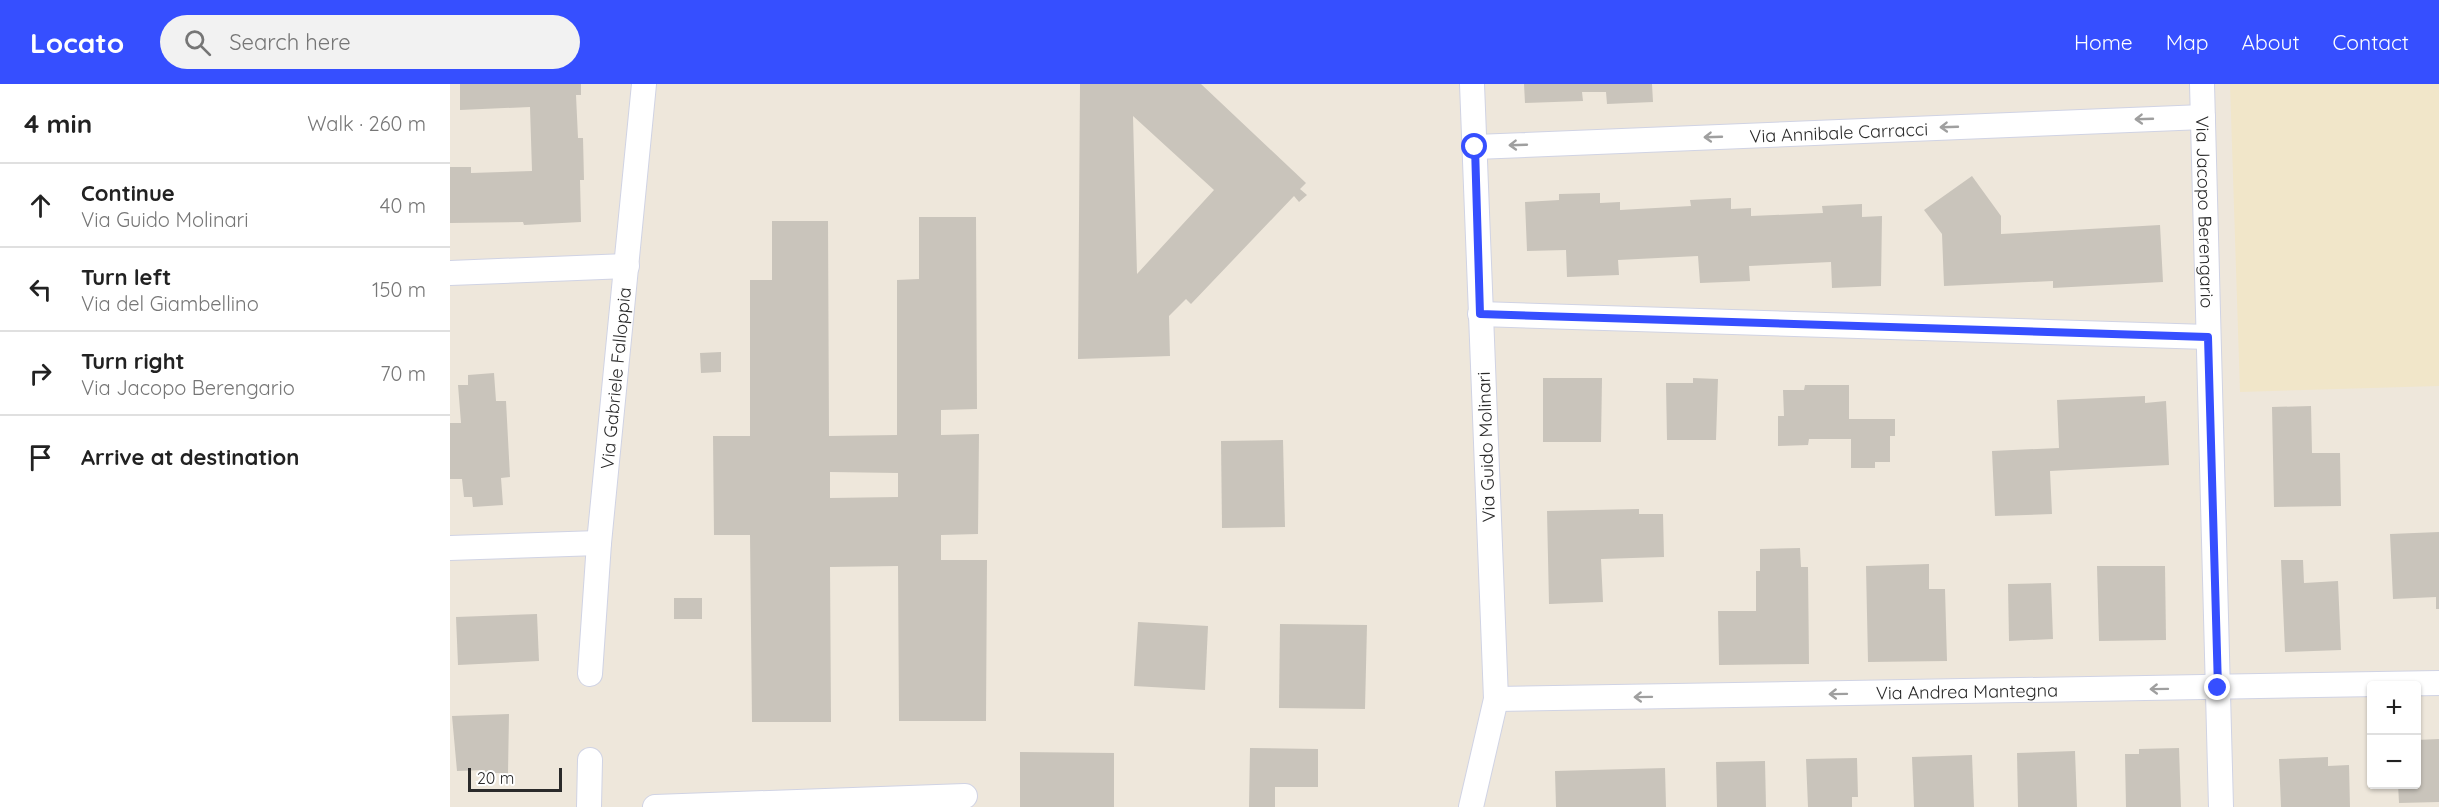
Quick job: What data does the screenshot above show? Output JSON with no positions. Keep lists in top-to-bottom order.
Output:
{
  "streets": {
    "street": [
      "Via Annibale Carracci",
      "Via Jacopo Berengario",
      "Via Gabriele Falloppia",
      "Via Guido Molinari",
      "Via Andrea Mantegna"
    ]
  },
  "crossings": [
    ["Via Annibale Carracci", "Via Jacopo Berengario"],
    ["Via Annibale Carracci", "Via Guido Molinari"],
    ["Via Jacopo Berengario", "Via Andrea Mantegna"],
    ["Via Guido Molinari", "Via Andrea Mantegna"]
  ],
  "one_way": ["Via Andrea Mantegna"],
  "scale_bar": "20 m",
  "page": {
    "header": "Locato",
    "search": "Search here",
    "nav": [
      "Home",
      "Map",
      "About",
      "Contact"
    ],
    "heading": ["4 min", "Walk · 260 m"],
    "list": [
      ["Continue", "Via Guido Molinari", "40 m"],
      ["Turn left", "Via del Giambellino", "150 m"],
      ["Turn right", "Via Jacopo Berengario", "70 m"],
      "Arrive at destination"
    ],
    "map_buttons": ["+", "−"],
    "scale": "20 m"
  }
}
